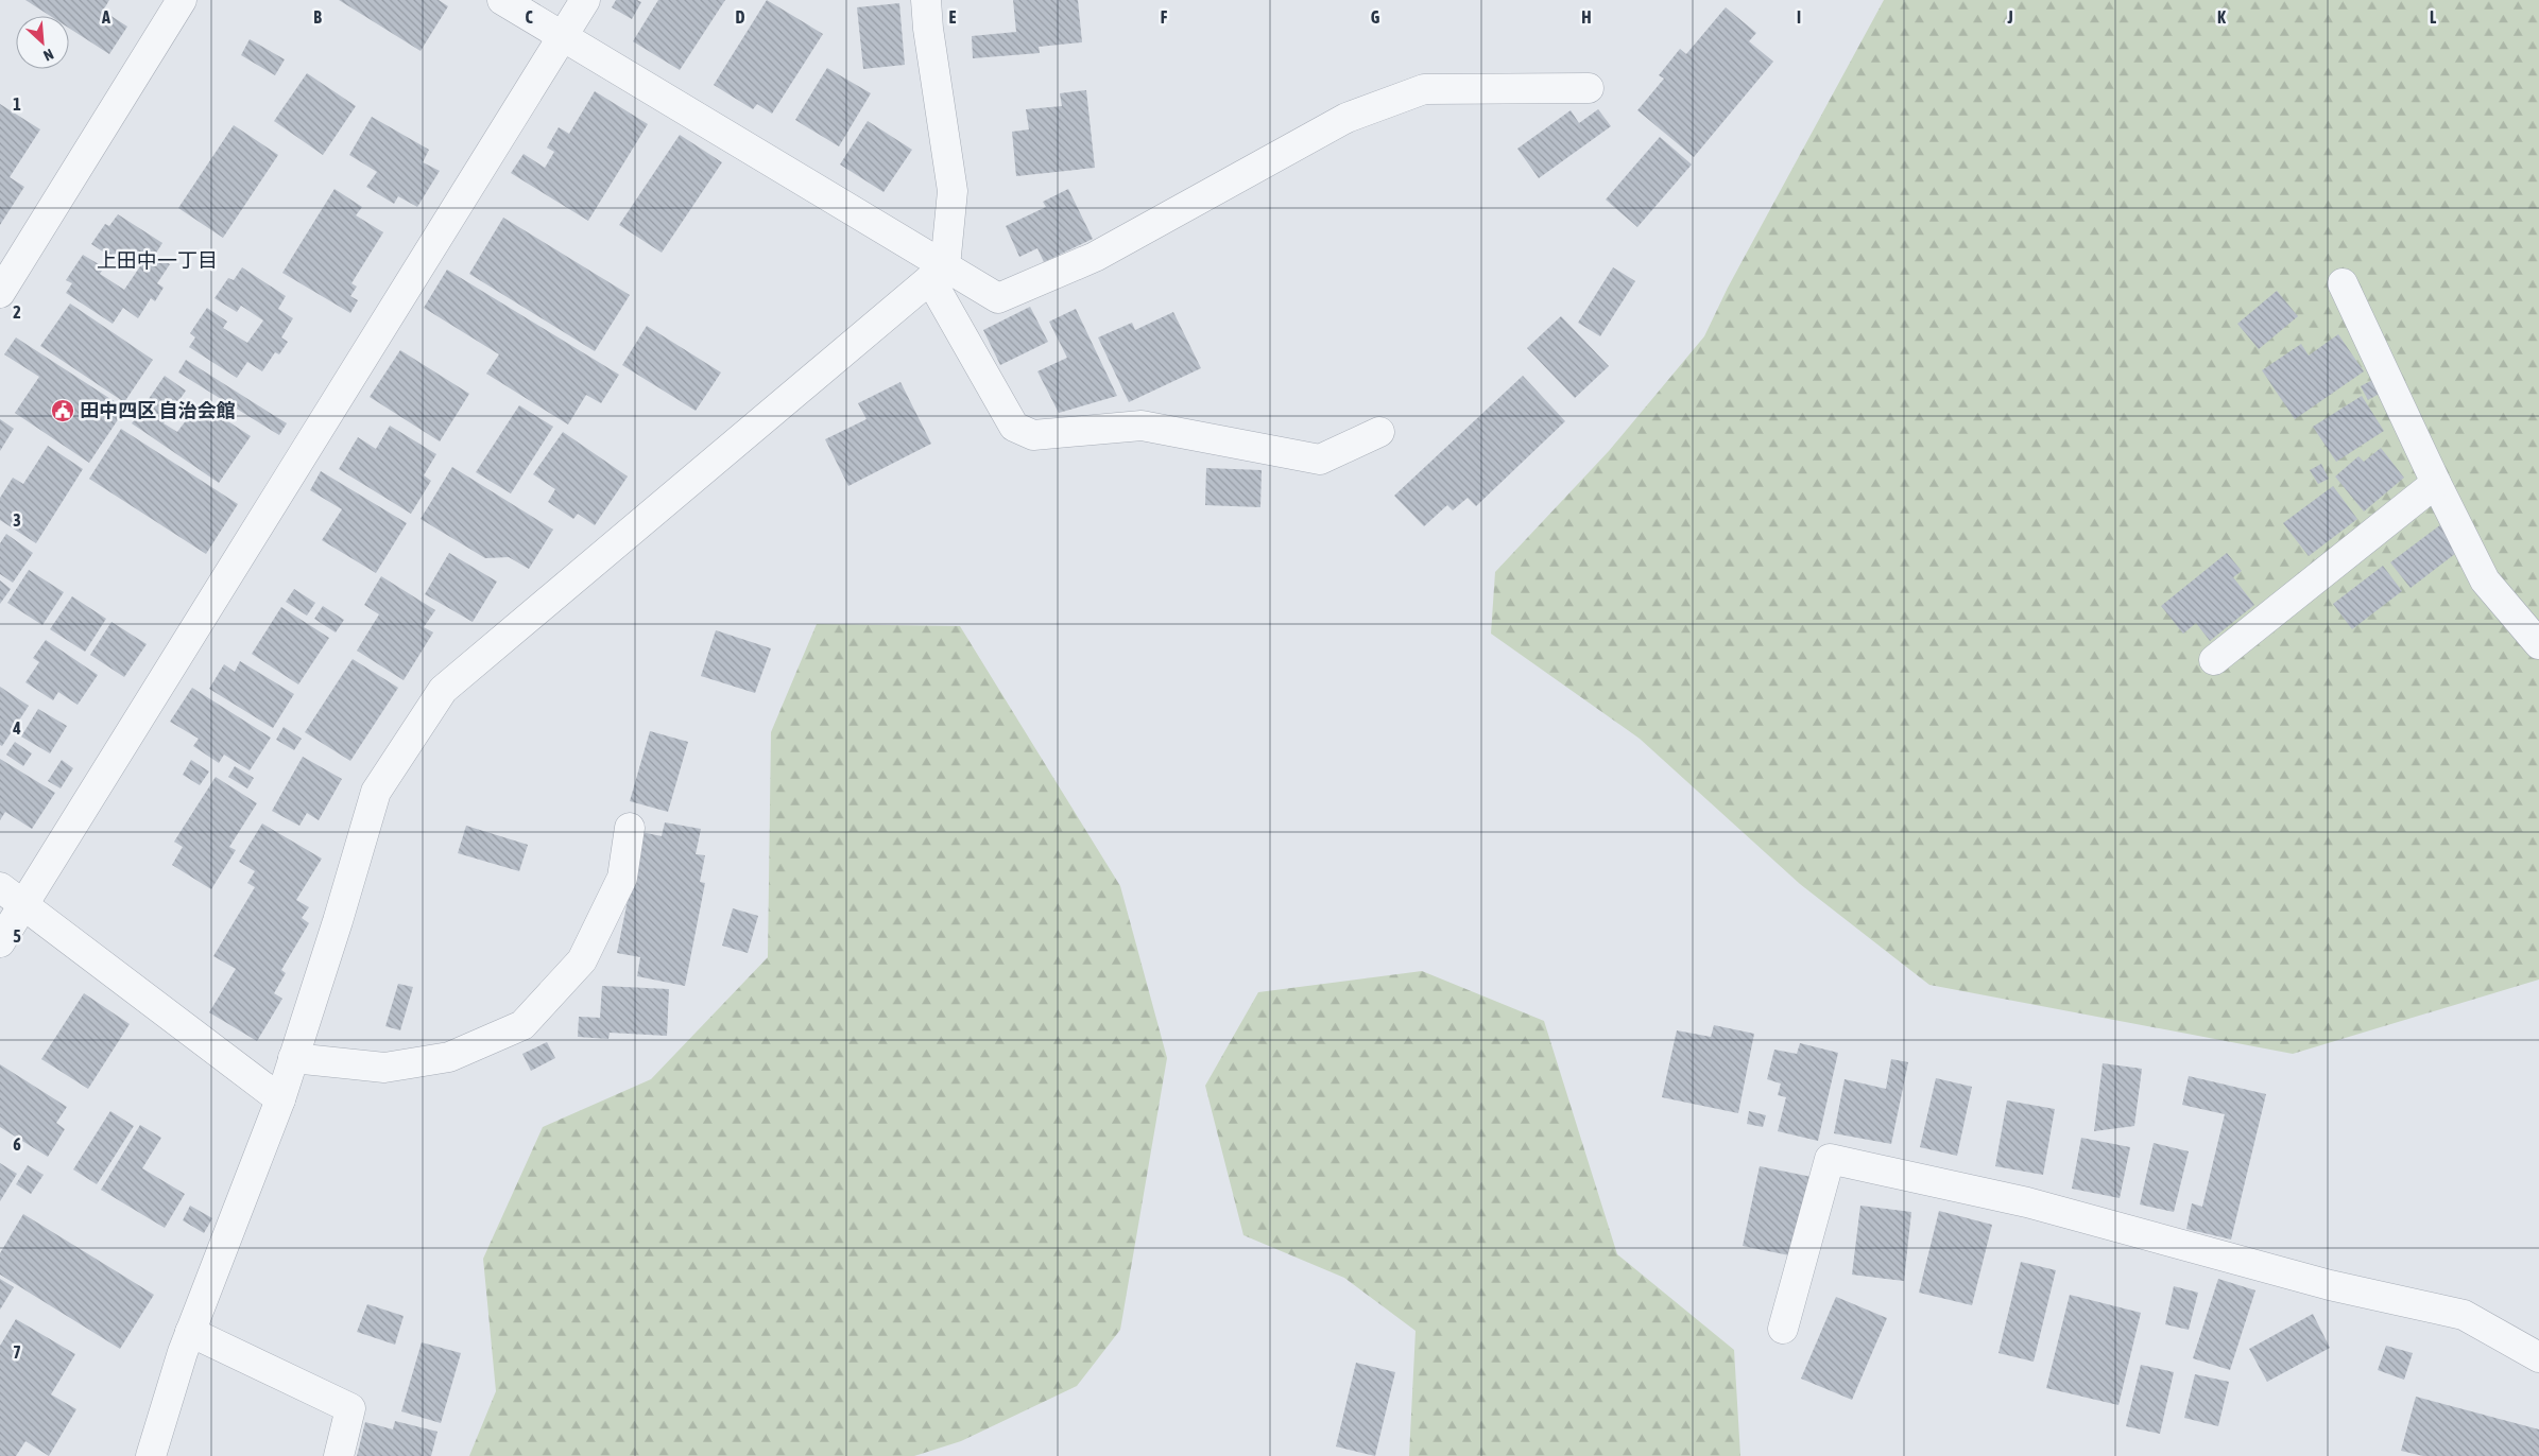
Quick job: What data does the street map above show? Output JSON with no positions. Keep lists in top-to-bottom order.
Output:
{
  "districts": ["上田中一丁目"],
  "places": {
    "public building": ["田中四区 自治会館"]
  },
  "north": "bottom right",
  "grid": {
    "columns": [
      "A",
      "B",
      "C",
      "D",
      "E",
      "F",
      "G",
      "H",
      "I",
      "J",
      "K",
      "L"
    ],
    "rows": [
      "1",
      "2",
      "3",
      "4",
      "5",
      "6",
      "7"
    ]
  }
}
